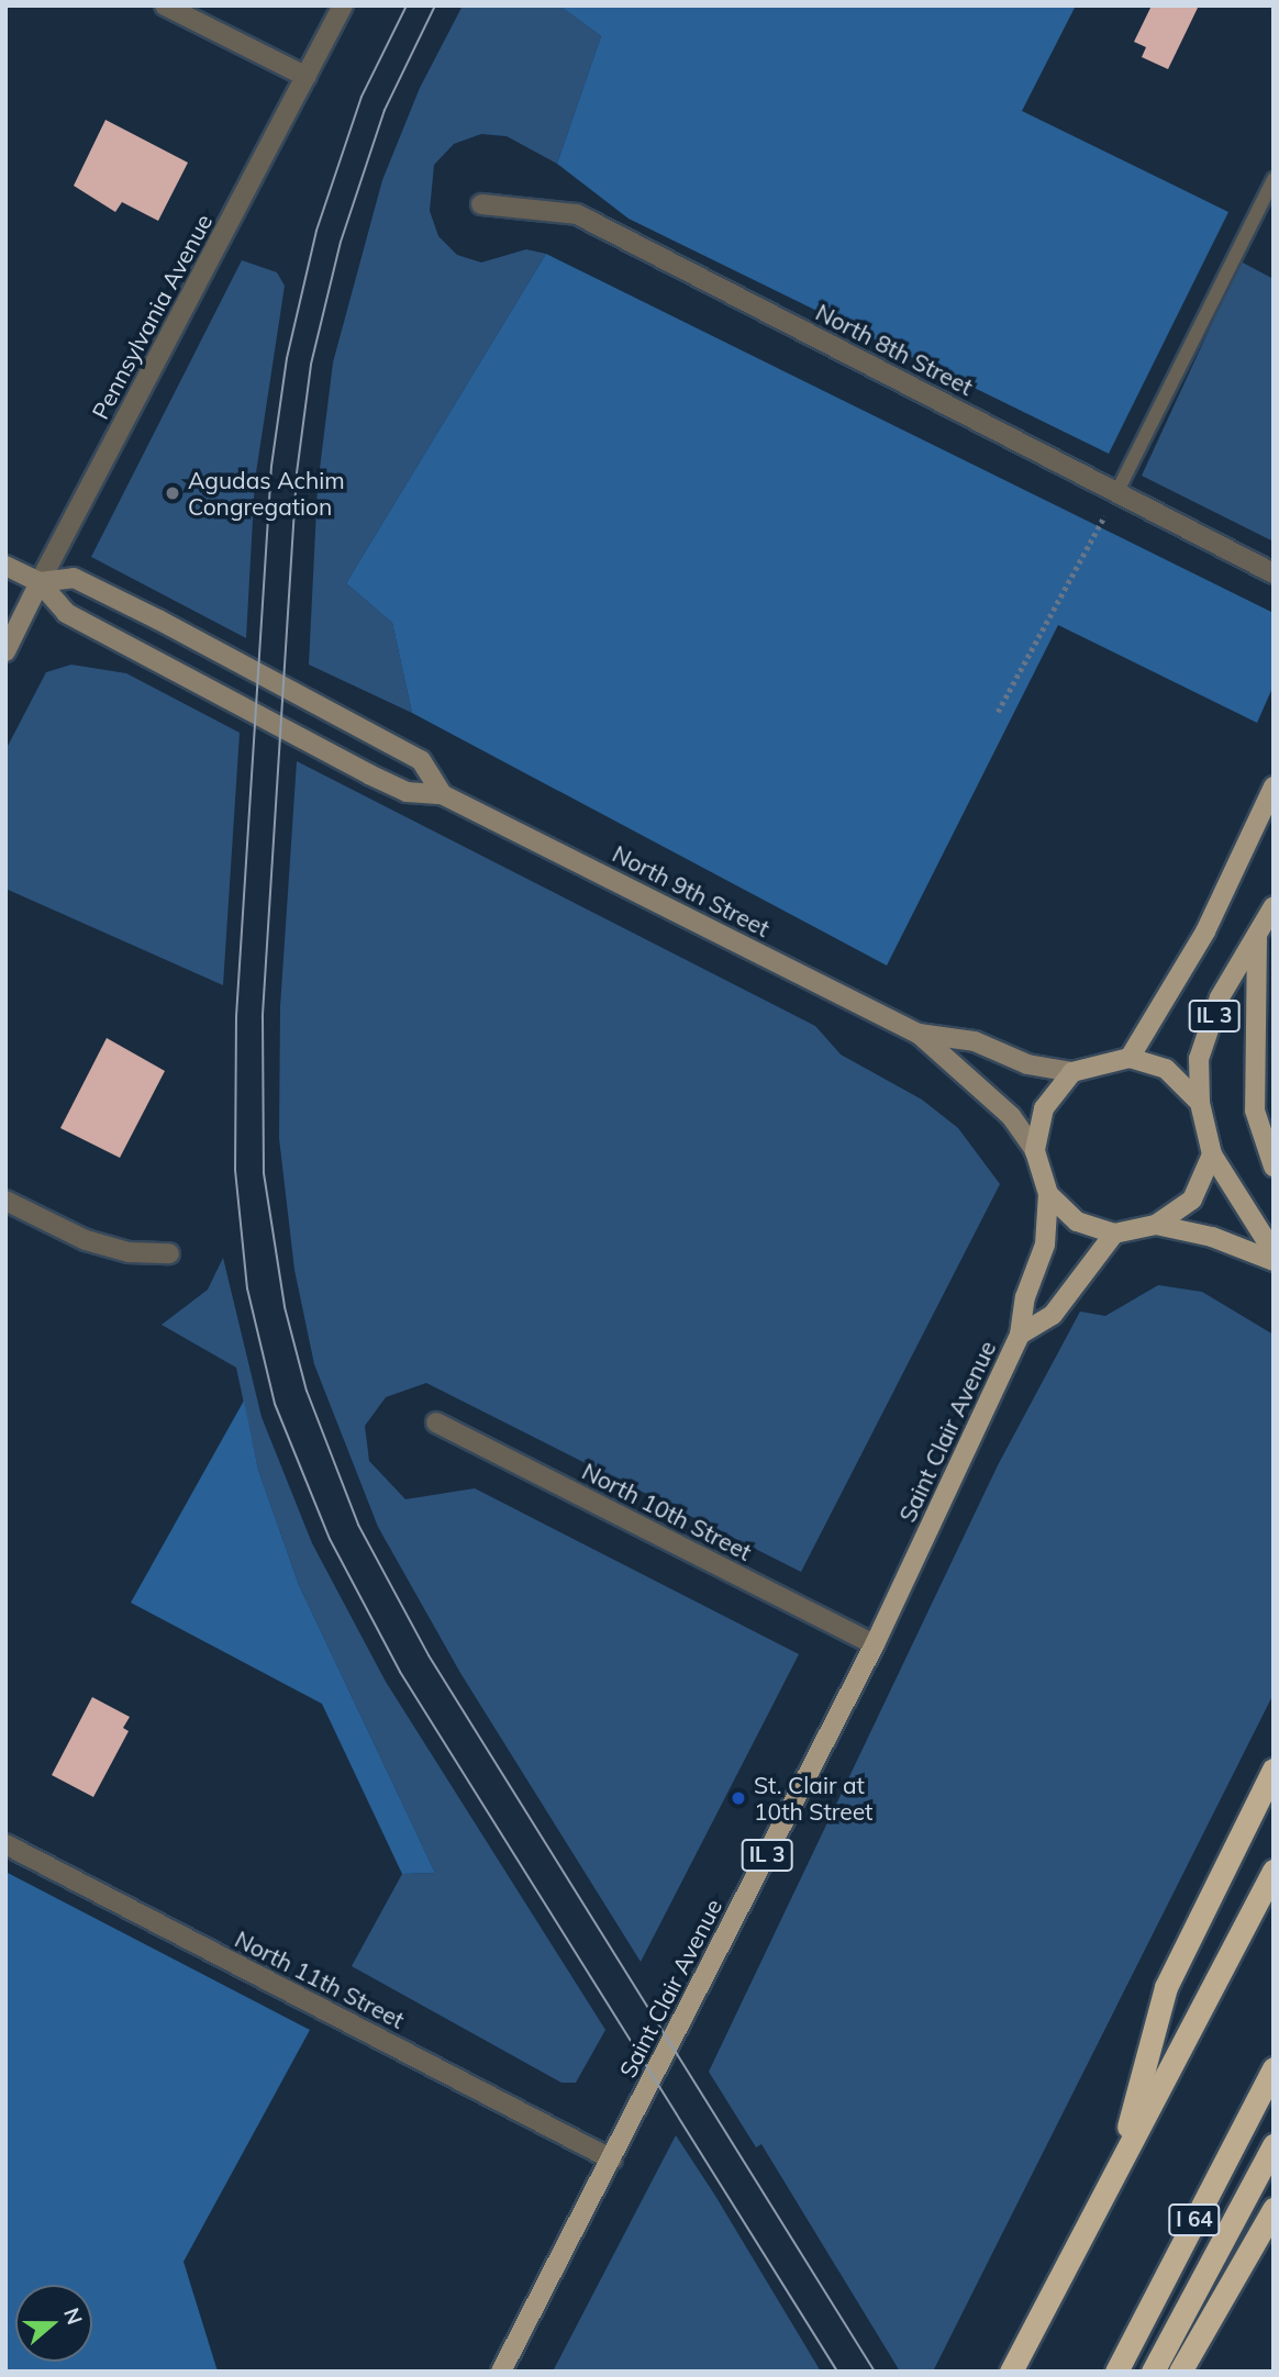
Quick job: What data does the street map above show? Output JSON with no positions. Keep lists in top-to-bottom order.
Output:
{
  "streets": {
    "highway": ["I 64"],
    "main road": [
      "Pennsylvania Avenue",
      "North 9th Street",
      "IL 3",
      "Saint Clair Avenue"
    ],
    "street": ["North 8th Street", "North 10th Street", "North 11th Street"]
  },
  "crossings": [
    ["Pennsylvania Avenue", "North 9th Street"],
    ["North 9th Street", "IL 3"],
    ["North 9th Street", "Saint Clair Avenue"],
    ["IL 3", "Saint Clair Avenue"],
    ["Saint Clair Avenue", "North 10th Street"],
    ["Saint Clair Avenue", "North 11th Street"]
  ],
  "places": ["Agudas Achim Congregation", "St. Clair at 10th Street"],
  "north": "right"
}
